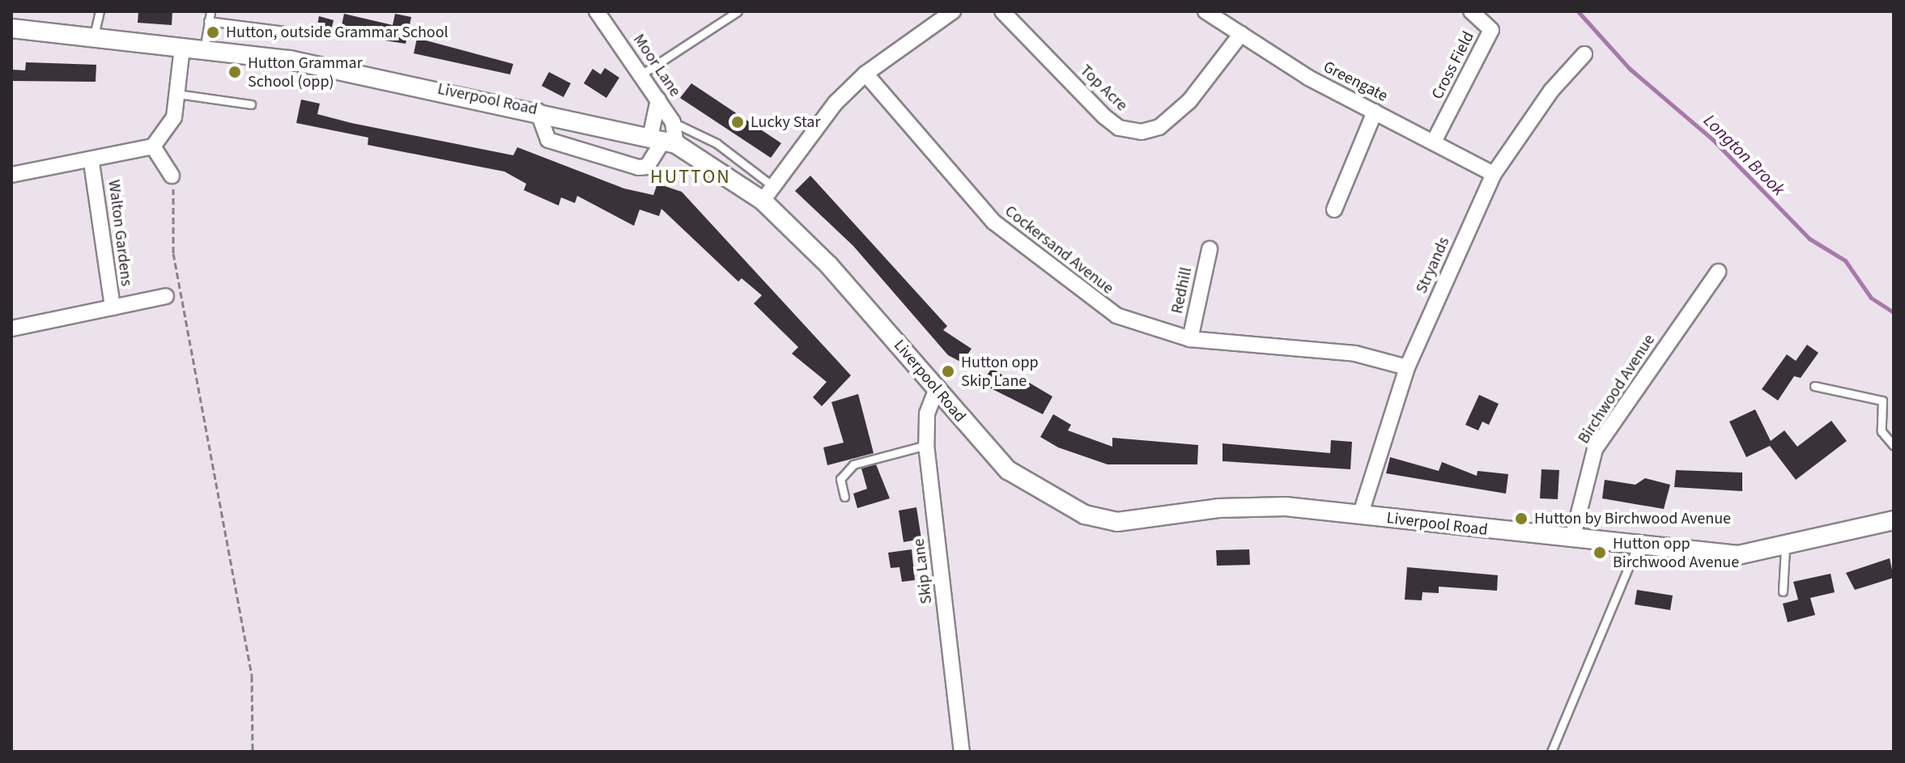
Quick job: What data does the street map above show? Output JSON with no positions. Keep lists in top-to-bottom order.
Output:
{
  "streets": {
    "street": [
      "Moor Lane",
      "Cross Field",
      "Greengate",
      "Top Acre",
      "Liverpool Road",
      "Walton Gardens",
      "Cockersand Avenue",
      "Stryands",
      "Redhill",
      "Birchwood Avenue",
      "Skip Lane"
    ]
  },
  "crossings": [
    ["Moor Lane", "Liverpool Road"],
    ["Cross Field", "Greengate"],
    ["Greengate", "Top Acre"],
    ["Greengate", "Stryands"],
    ["Liverpool Road", "Stryands"],
    ["Liverpool Road", "Birchwood Avenue"],
    ["Liverpool Road", "Skip Lane"],
    ["Cockersand Avenue", "Stryands"],
    ["Cockersand Avenue", "Redhill"]
  ],
  "districts": ["HUTTON"],
  "water": ["Longton Brook"],
  "places": [
    "Hutton, outside Grammar School",
    "Hutton Grammar School (opp)",
    "Lucky Star",
    "Hutton opp Skip Lane",
    "Hutton by Birchwood Avenue",
    "Hutton opp Birchwood Avenue"
  ]
}
